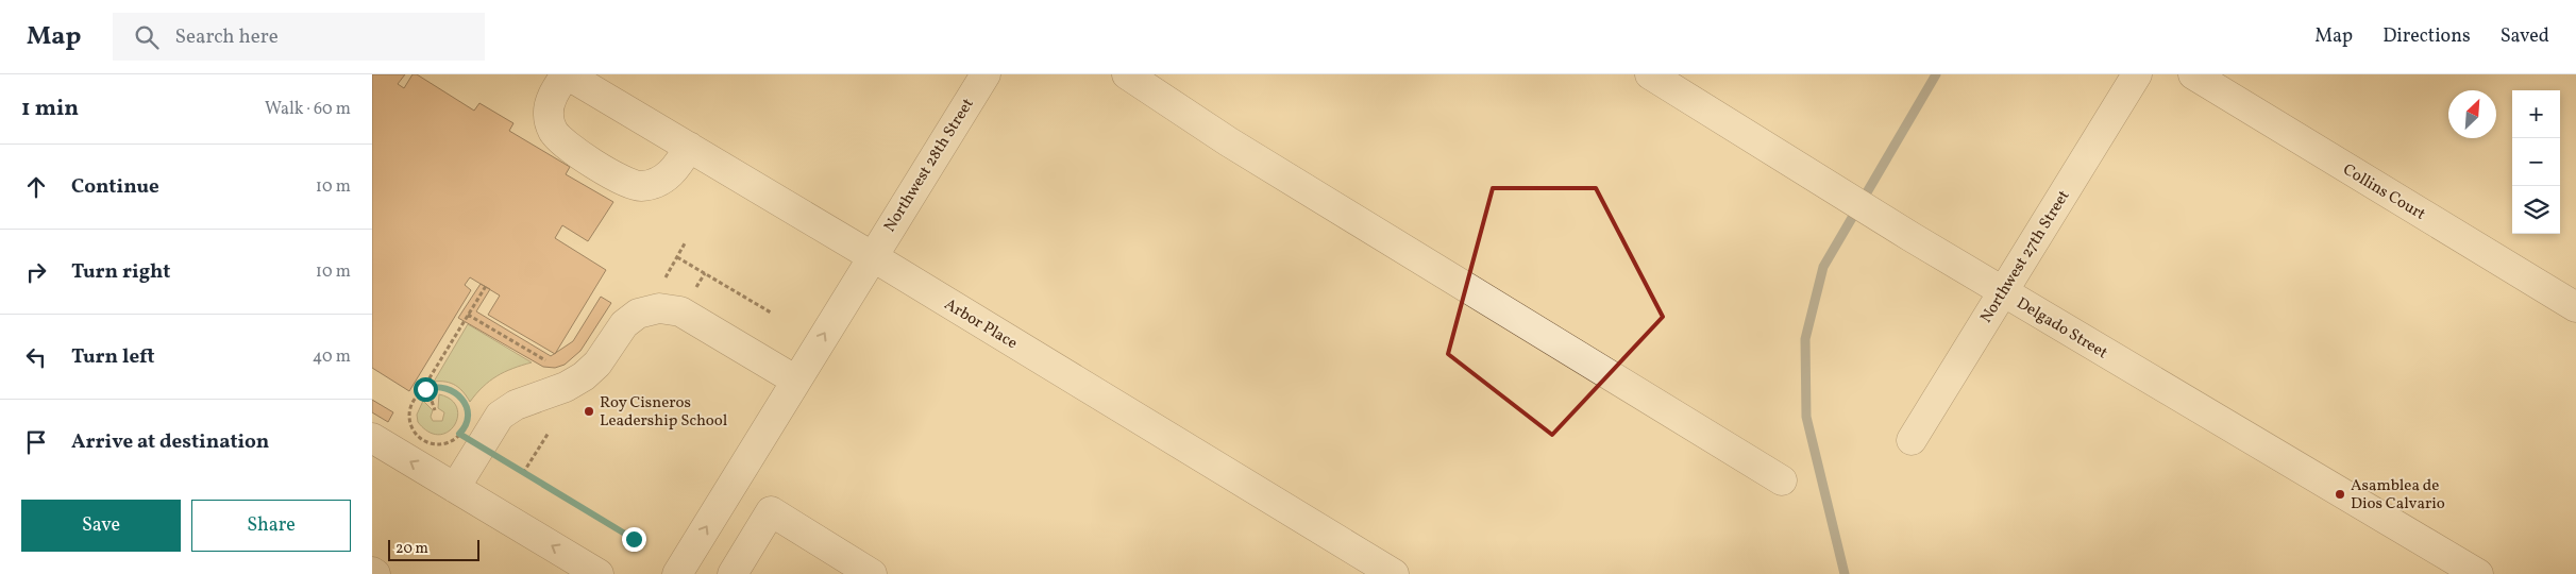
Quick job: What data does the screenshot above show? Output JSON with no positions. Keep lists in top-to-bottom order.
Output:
{
  "streets": {
    "street": [
      "Northwest 28th Street",
      "Collins Court",
      "Northwest 27th Street",
      "Arbor Place",
      "Delgado Street"
    ]
  },
  "crossings": [
    ["Northwest 28th Street", "Arbor Place"],
    ["Northwest 27th Street", "Delgado Street"]
  ],
  "one_way": ["Northwest 28th Street"],
  "places": ["Roy Cisneros Leadership School", "Asamblea de Dios Calvario"],
  "scale_bar": "20 m",
  "north": "top right",
  "page": {
    "header": "Map",
    "search": "Search here",
    "nav": ["Map", "Directions", "Saved"],
    "heading": ["1 min", "Walk · 60 m"],
    "map_buttons": ["+", "−"],
    "list": [
      ["Continue", "10 m"],
      ["Turn right", "10 m"],
      ["Turn left", "40 m"],
      "Arrive at destination"
    ],
    "buttons": ["Save", "Share"],
    "scale": "20 m"
  }
}
